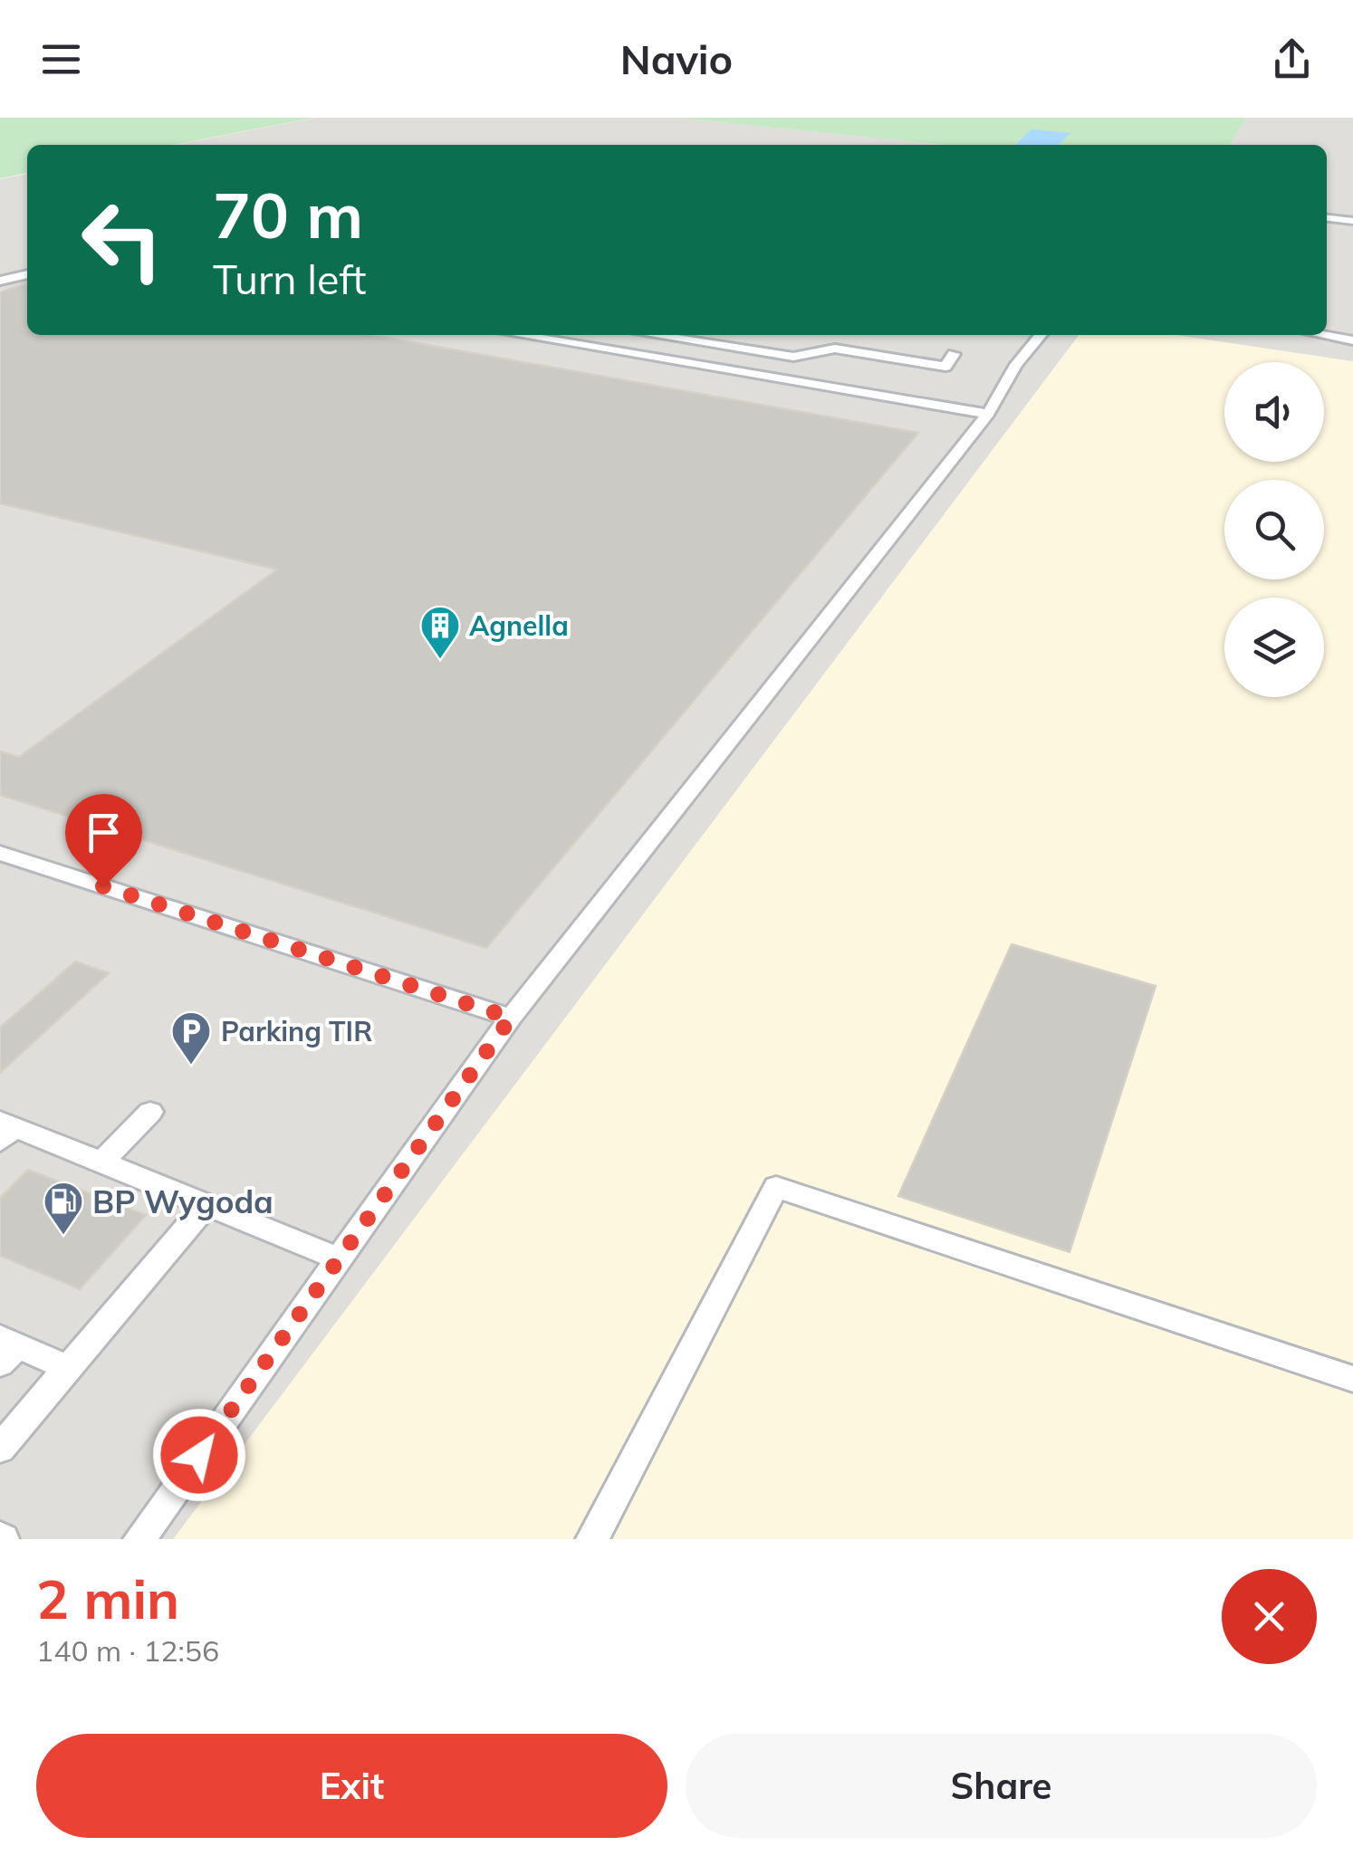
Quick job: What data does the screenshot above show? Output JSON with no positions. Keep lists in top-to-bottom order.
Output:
{
  "places": {
    "building": ["Agnella"],
    "parking": ["Parking TIR"],
    "fuel station": ["BP Wygoda"]
  },
  "page": {
    "header": "Navio",
    "turn": ["70 m", "Turn left"],
    "heading": ["2 min", "140 m · 12:56"],
    "buttons": ["Exit", "Share"]
  }
}
